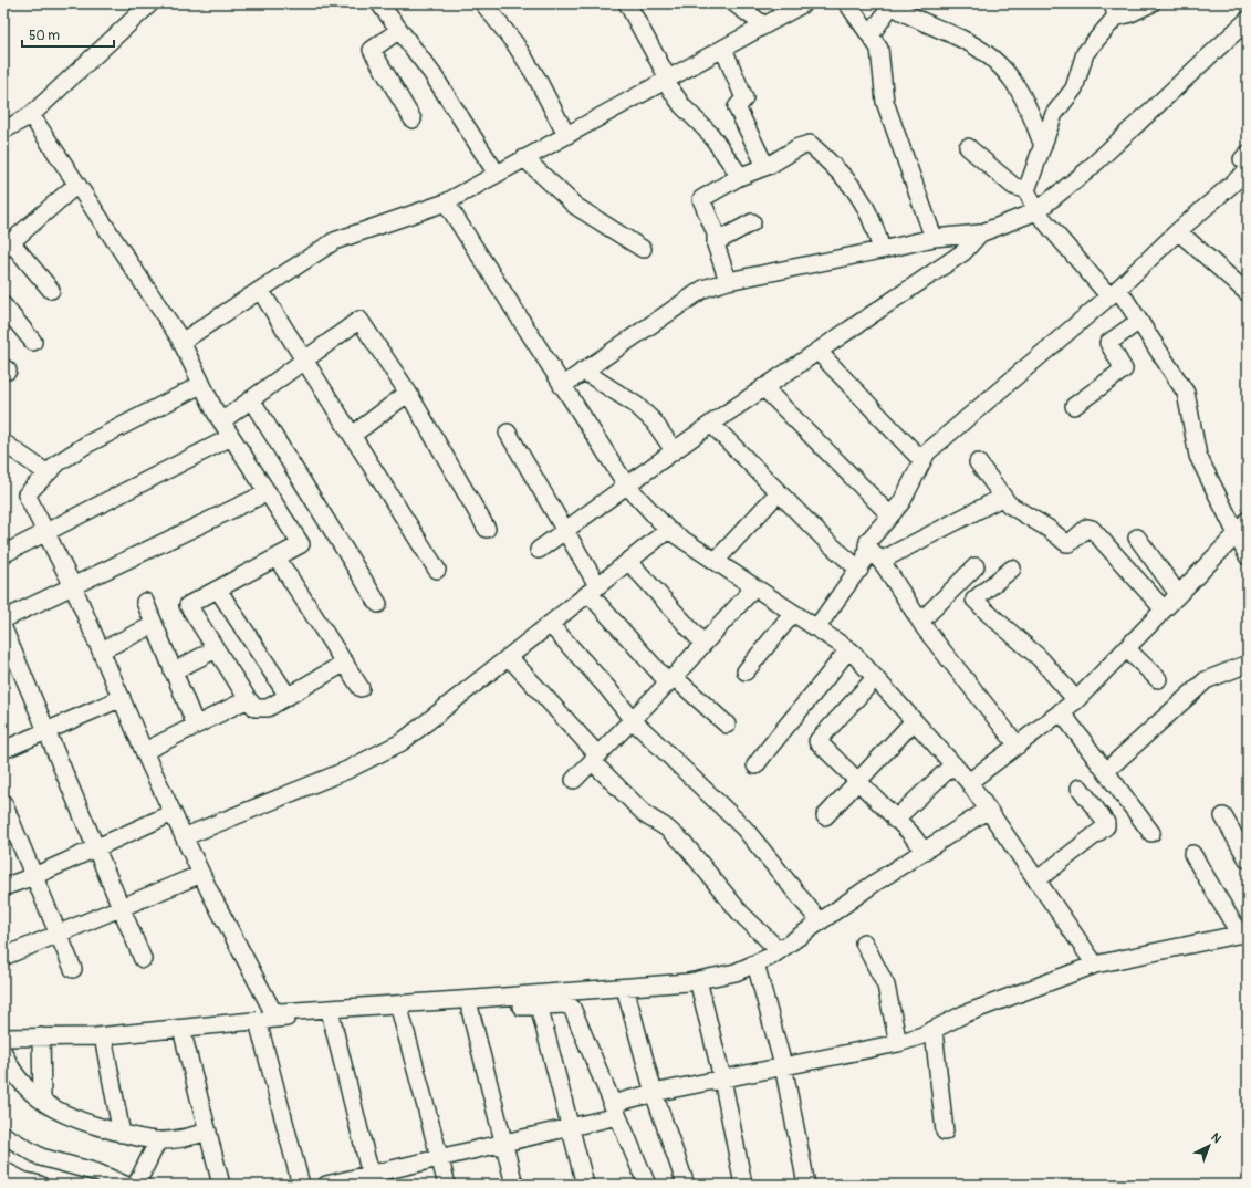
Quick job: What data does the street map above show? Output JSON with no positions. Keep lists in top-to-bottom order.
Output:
{
  "scale_bar": "50 m",
  "north": "top right"
}
